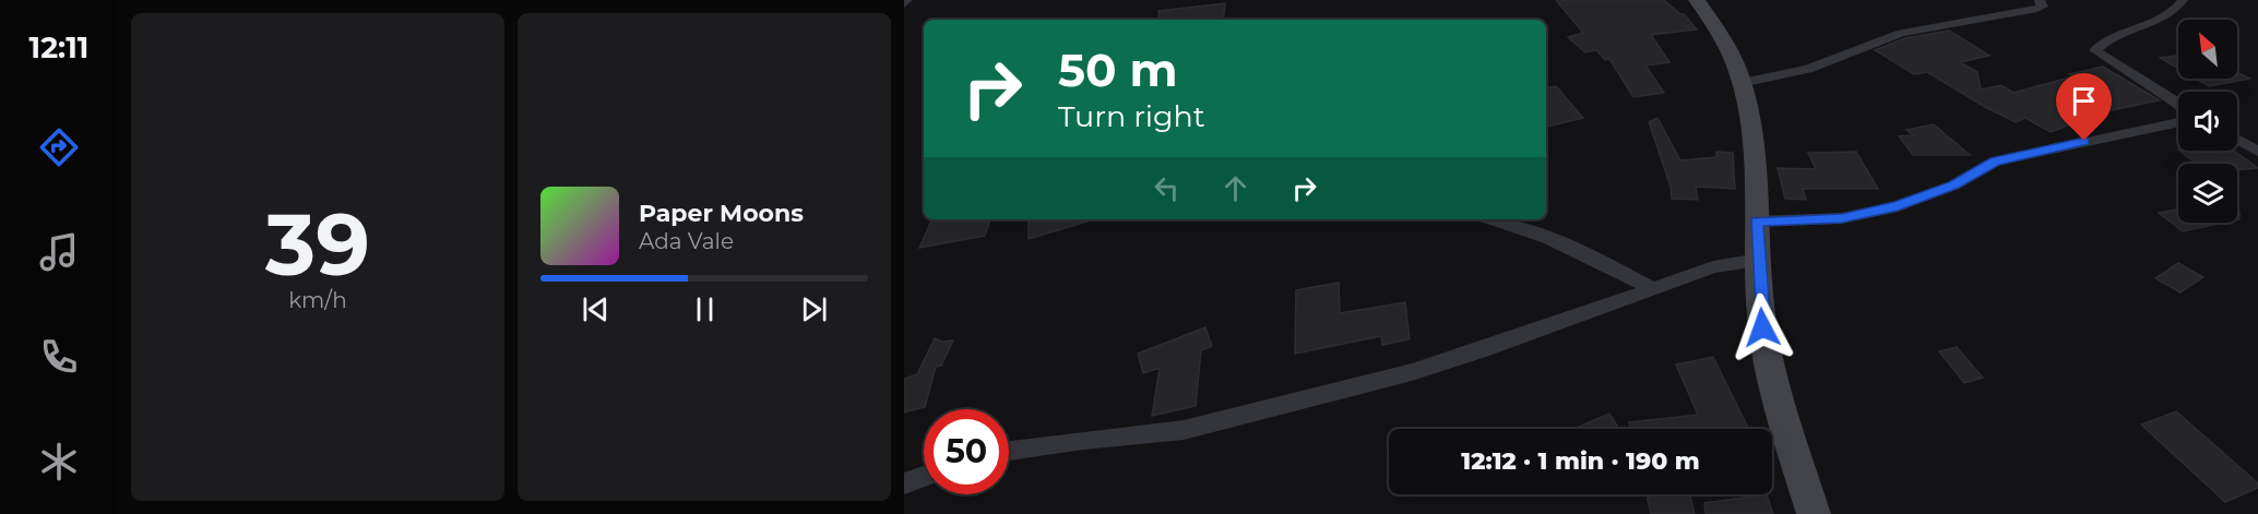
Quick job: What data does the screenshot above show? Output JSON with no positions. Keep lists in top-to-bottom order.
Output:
{
  "north": "top left",
  "page": {
    "tabs": "12:11",
    "tile": ["39", "km/h"],
    "turn": ["50 m", "Turn right"],
    "song": ["Paper Moons", "Ada Vale"],
    "limit": "50",
    "trip": "12:12 · 1 min · 190 m"
  }
}
